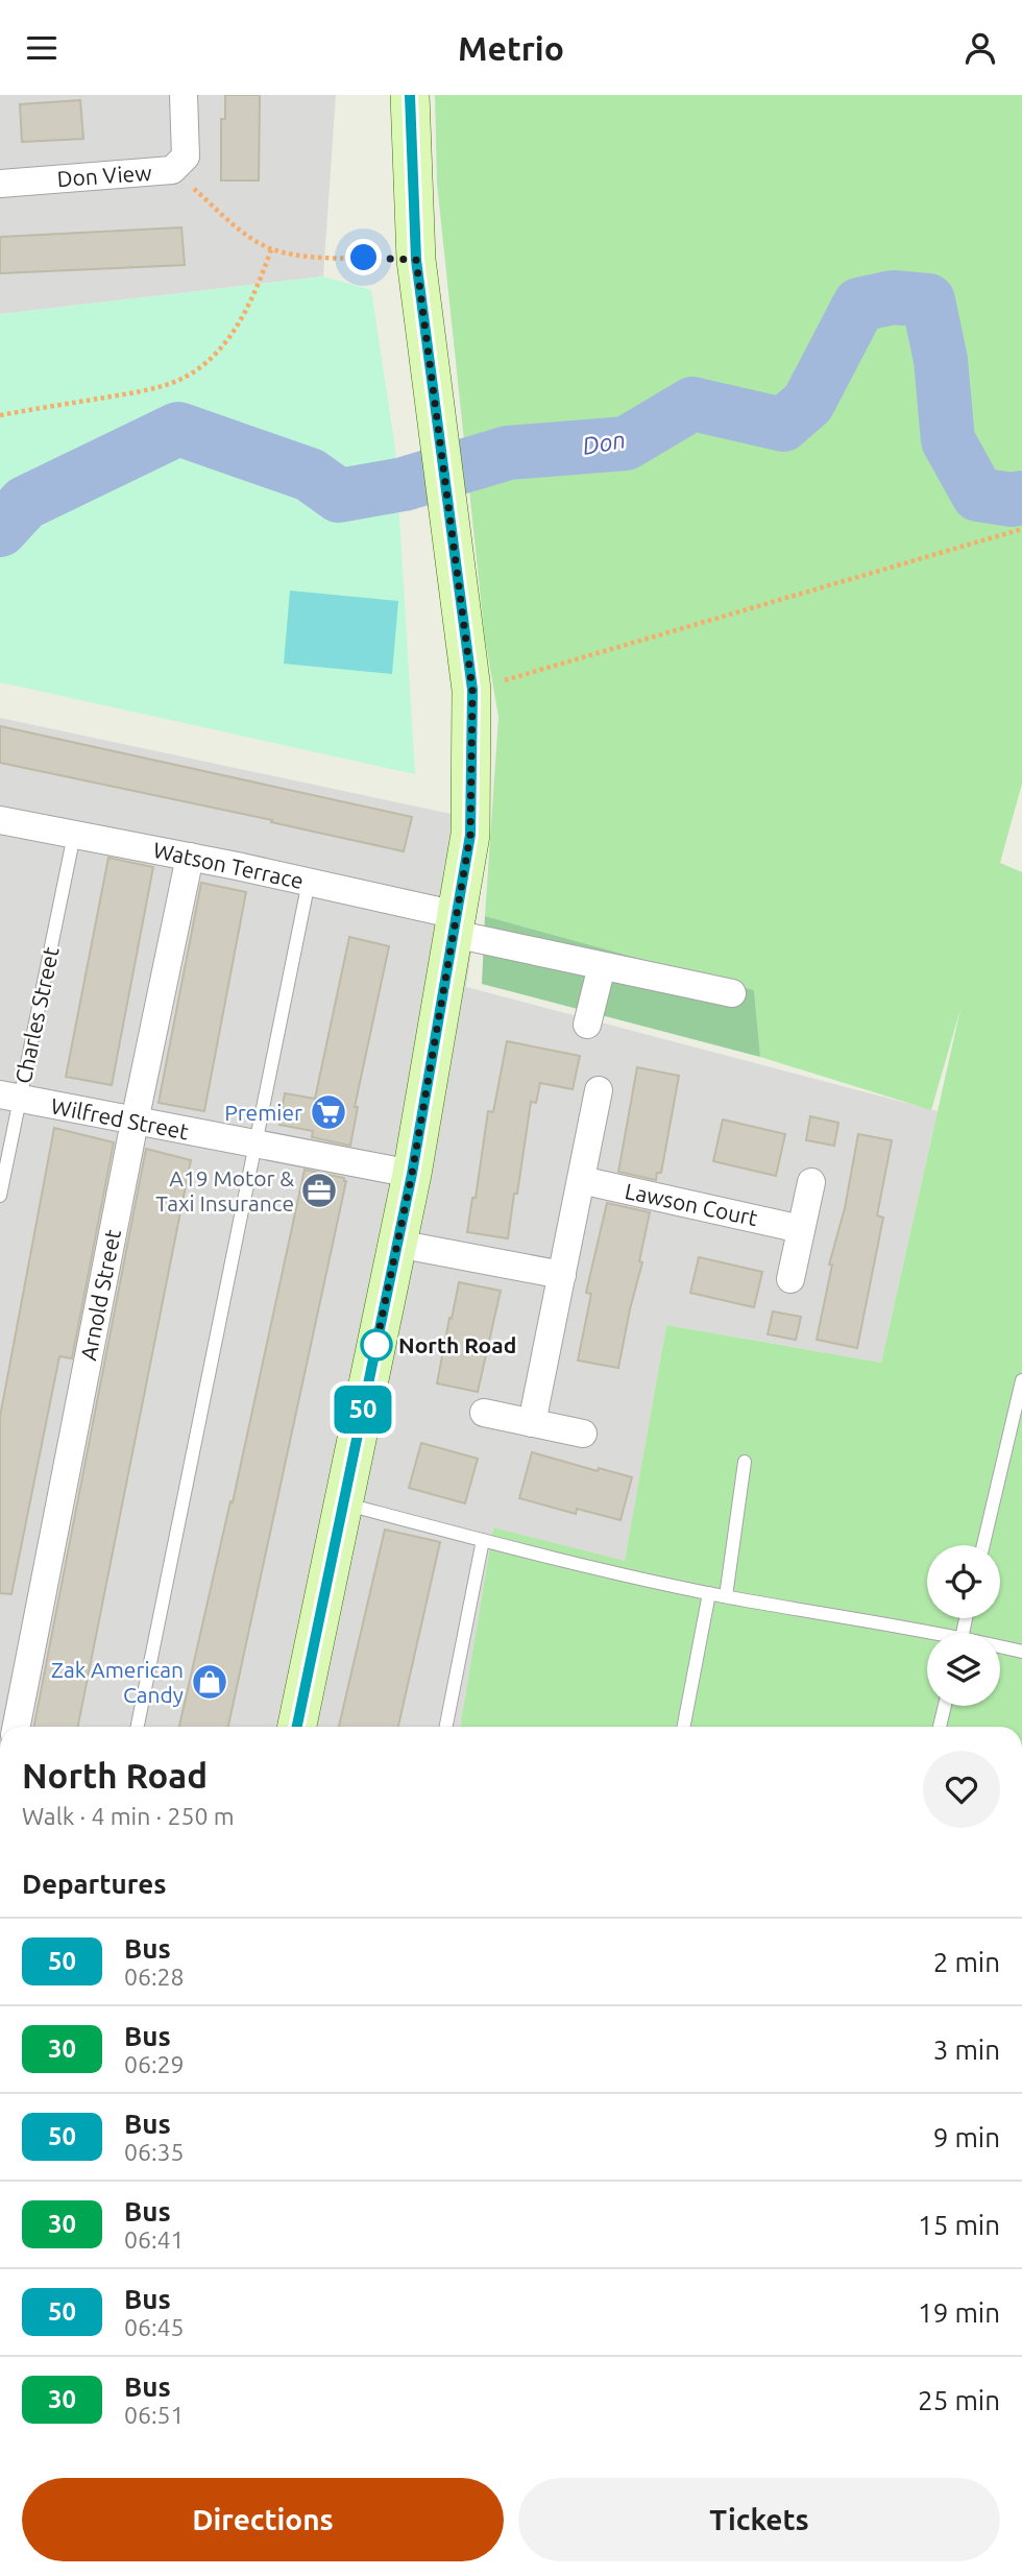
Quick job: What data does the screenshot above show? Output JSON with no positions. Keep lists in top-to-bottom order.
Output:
{
  "streets": {
    "street": [
      "Don View",
      "Watson Terrace",
      "Wilfred Street",
      "Lawson Court",
      "Arnold Street"
    ],
    "lane": ["Charles Street"]
  },
  "crossings": [
    ["Watson Terrace", "Charles Street"],
    ["Watson Terrace", "Arnold Street"],
    ["Charles Street", "Wilfred Street"],
    ["Wilfred Street", "Arnold Street"]
  ],
  "water": ["Don"],
  "places": {
    "supermarket": ["Premier"],
    "office": ["A19 Motor & Taxi Insurance"],
    "other": ["North Road"],
    "shop": ["Zak American Candy"]
  },
  "lines": ["bus line 50"],
  "page": {
    "header": "Metrio",
    "on_map": "50",
    "heading": [
      ["North Road", "Walk · 4 min · 250 m"],
      "Departures"
    ],
    "list": [
      {
        "mark": "50",
        "name": "Bus",
        "note": "06:28",
        "value": "2 min"
      },
      {
        "mark": "30",
        "name": "Bus",
        "note": "06:29",
        "value": "3 min"
      },
      {
        "mark": "50",
        "name": "Bus",
        "note": "06:35",
        "value": "9 min"
      },
      {
        "mark": "30",
        "name": "Bus",
        "note": "06:41",
        "value": "15 min"
      },
      {
        "mark": "50",
        "name": "Bus",
        "note": "06:45",
        "value": "19 min"
      },
      {
        "mark": "30",
        "name": "Bus",
        "note": "06:51",
        "value": "25 min"
      }
    ],
    "buttons": ["Directions", "Tickets"]
  }
}
